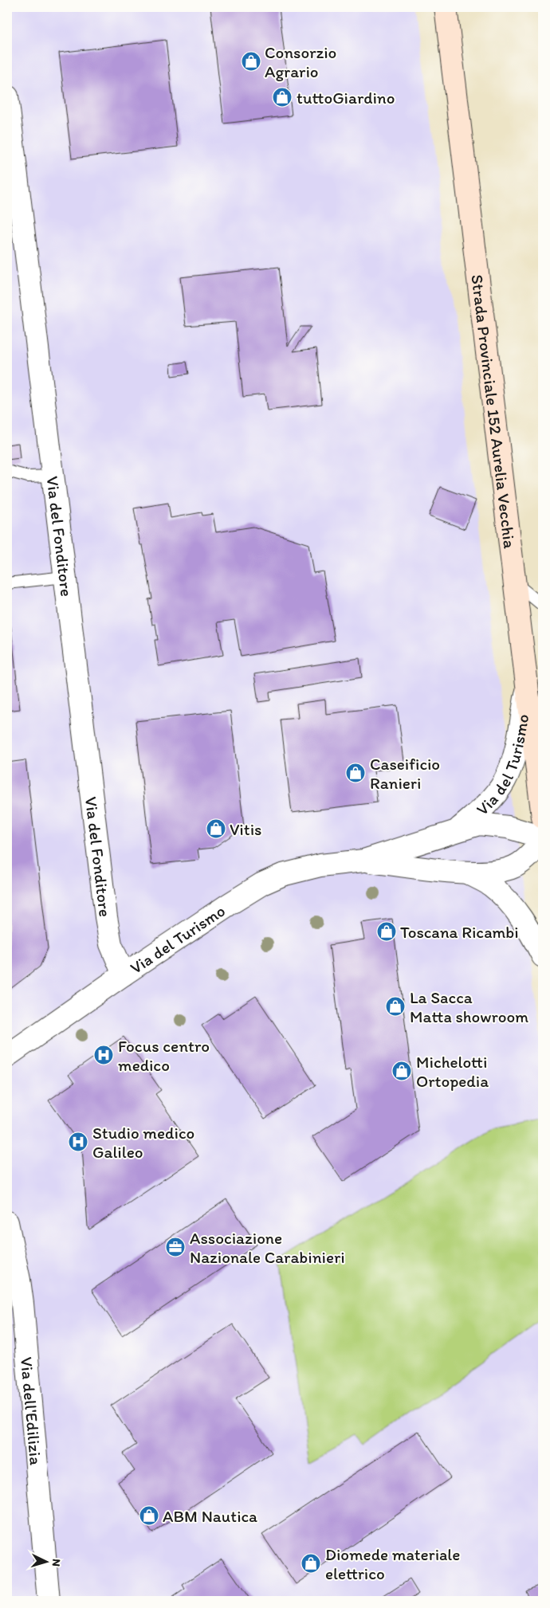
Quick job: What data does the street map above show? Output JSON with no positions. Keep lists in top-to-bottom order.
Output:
{
  "streets": {
    "main road": ["Strada Provinciale 152 Aurelia Vecchia"],
    "street": ["Via del Fonditore", "Via del Turismo", "Via dell'Edilizia"]
  },
  "crossings": [
    ["Strada Provinciale 152 Aurelia Vecchia", "Via del Turismo"],
    ["Via del Fonditore", "Via del Turismo"]
  ],
  "places": {
    "shop": [
      "Consorzio Agrario",
      "tuttoGiardino",
      "Caseificio Ranieri",
      "Vitis",
      "Toscana Ricambi",
      "La Sacca Matta showroom",
      "Michelotti Ortopedia",
      "ABM Nautica",
      "Diomede materiale elettrico"
    ],
    "hospital": ["Focus centro medico", "Studio medico Galileo"],
    "office": ["Associazione Nazionale Carabinieri"]
  },
  "north": "right"
}
